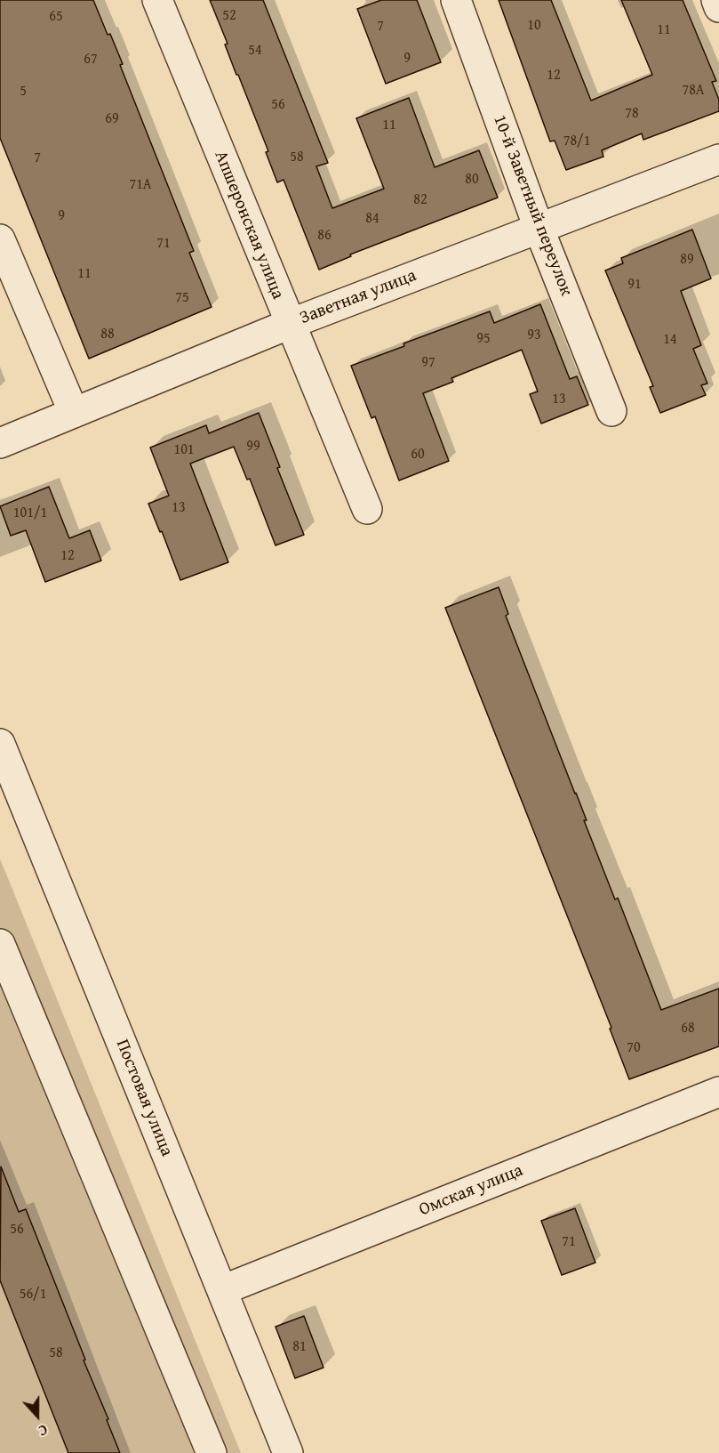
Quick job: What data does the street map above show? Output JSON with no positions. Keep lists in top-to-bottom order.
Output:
{
  "streets": {
    "street": [
      "10-й Заветный переулок",
      "Апшеронская улица",
      "Заветная улица",
      "Постовая улица",
      "Омская улица"
    ]
  },
  "crossings": [
    ["10-й Заветный переулок", "Заветная улица"],
    ["Апшеронская улица", "Заветная улица"],
    ["Постовая улица", "Омская улица"]
  ],
  "house_numbers": [
    "52",
    "65",
    "10",
    "7",
    "11",
    "54",
    "9",
    "67",
    "12",
    "78А",
    "5",
    "56",
    "78",
    "69",
    "11",
    "78/1",
    "58",
    "7",
    "80",
    "71А",
    "82",
    "9",
    "84",
    "86",
    "71",
    "89",
    "11",
    "91",
    "75",
    "88",
    "93",
    "95",
    "14",
    "97",
    "13",
    "99",
    "101",
    "60",
    "13",
    "101/1",
    "12",
    "68",
    "70",
    "56",
    "71",
    "56/1",
    "81",
    "58"
  ],
  "north": "bottom"
}
